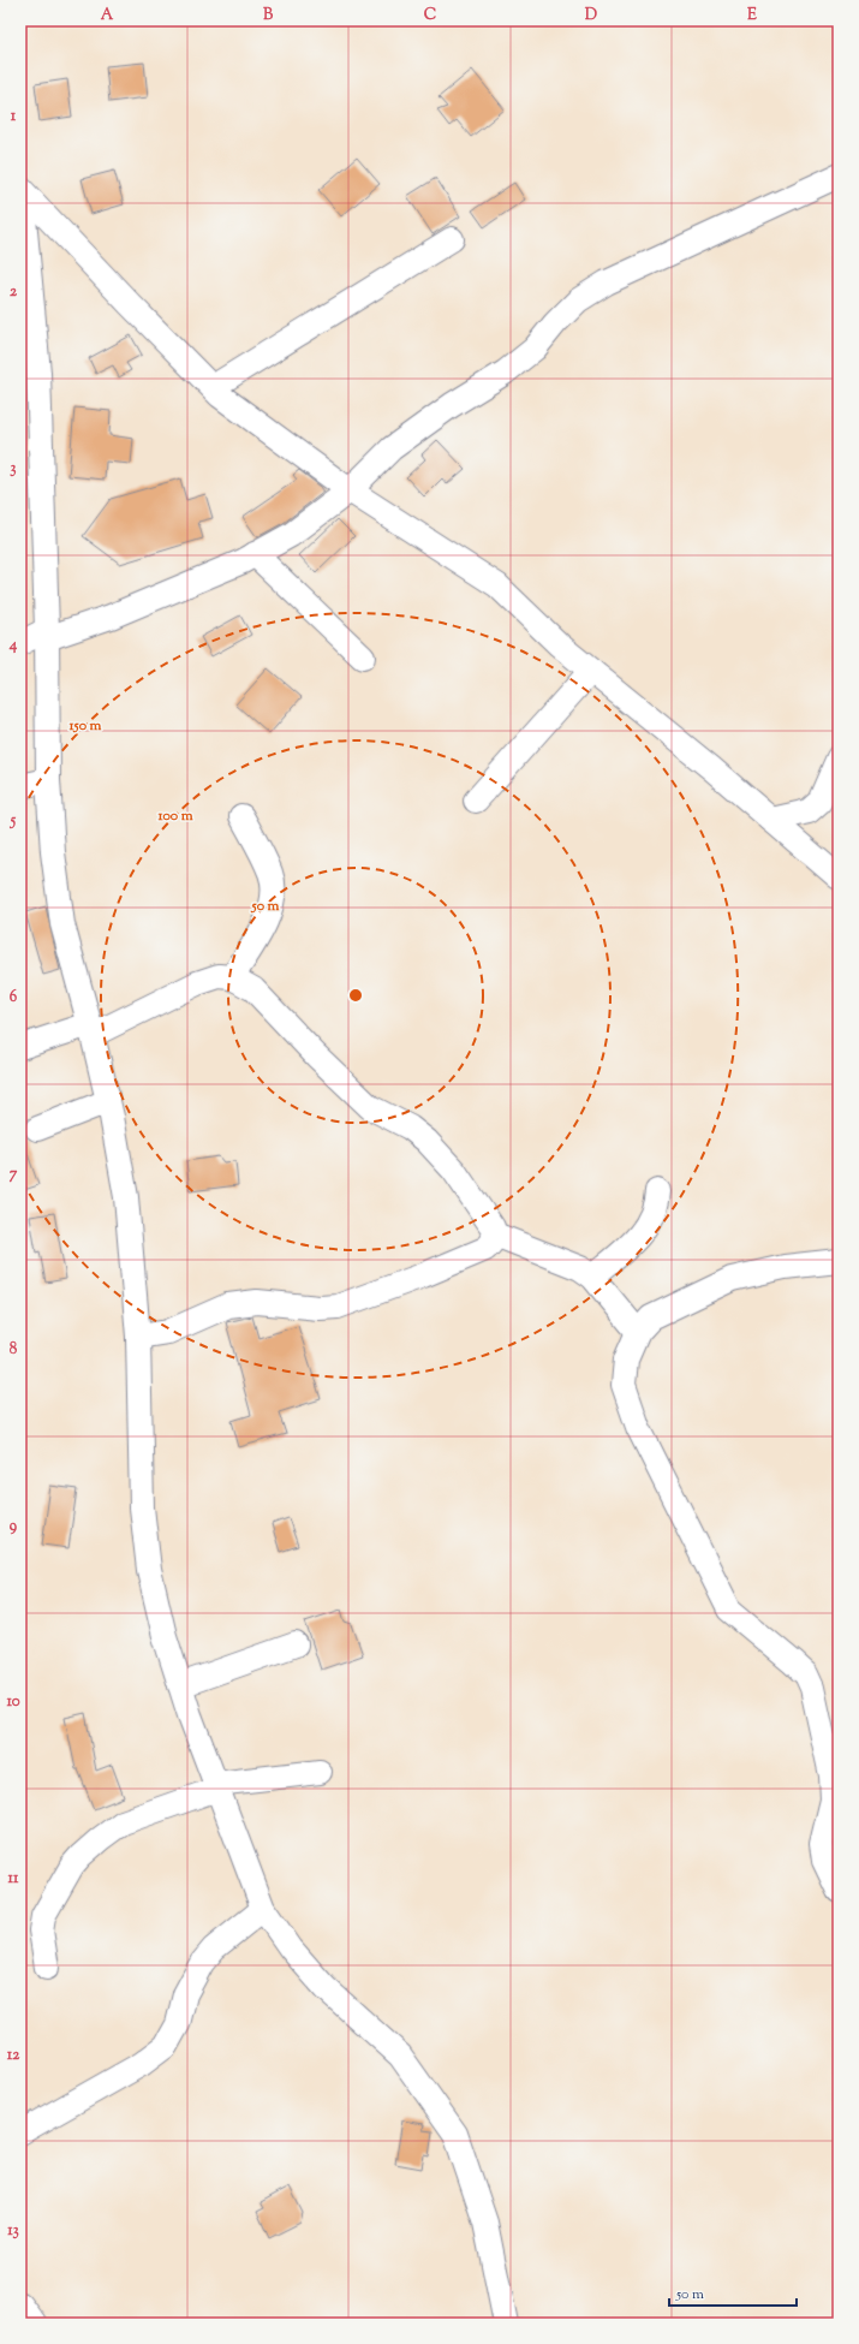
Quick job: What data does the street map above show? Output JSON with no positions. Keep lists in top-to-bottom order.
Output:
{
  "scale_bar": "50 m",
  "grid": {
    "columns": [
      "A",
      "B",
      "C",
      "D",
      "E"
    ],
    "rows": [
      "1",
      "2",
      "3",
      "4",
      "5",
      "6",
      "7",
      "8",
      "9",
      "10",
      "11",
      "12",
      "13"
    ]
  },
  "rings": ["150 m", "100 m", "50 m"]
}
